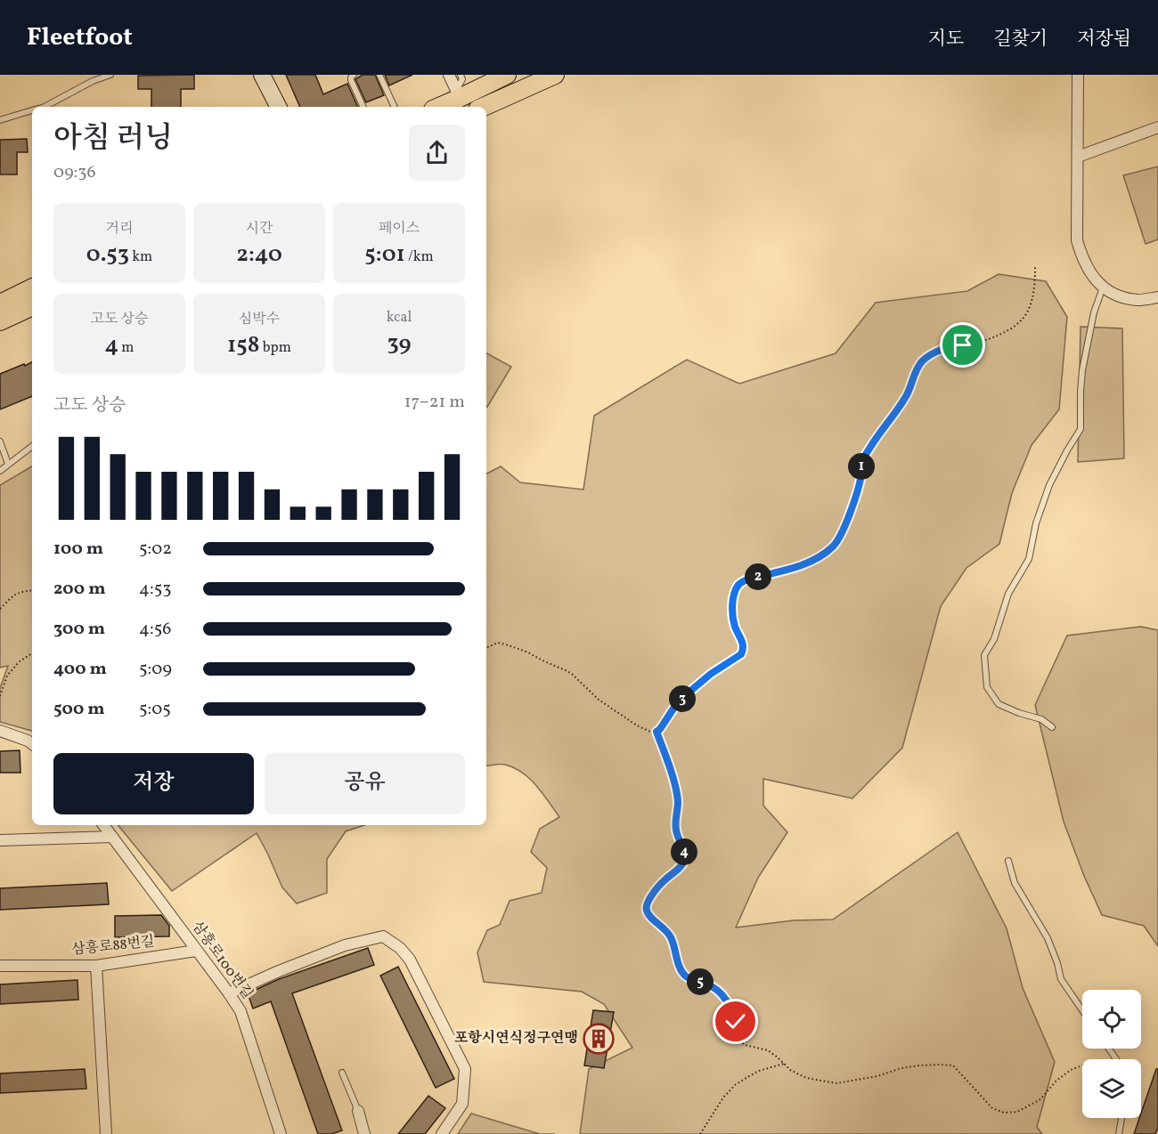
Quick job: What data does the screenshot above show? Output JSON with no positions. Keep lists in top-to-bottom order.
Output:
{
  "streets": {
    "street": ["삼흥로88번길", "삼흥로100번길"]
  },
  "crossings": [
    ["삼흥로88번길", "삼흥로100번길"]
  ],
  "places": {
    "building": ["포항시연식정구연맹"]
  },
  "page": {
    "header": "Fleetfoot",
    "nav": ["지도", "길찾기", "저장됨"],
    "heading": ["아침 러닝", "09:36"],
    "stats": [
      ["거리", "0.53 km"],
      ["시간", "2:40"],
      ["페이스", "5:01 /km"],
      ["고도 상승", "4 m"],
      ["심박수", "158 bpm"],
      ["kcal", "39"]
    ],
    "chart": ["고도 상승", "17–21 m"],
    "pins": [
      "1",
      "2",
      "3",
      "4",
      "5"
    ],
    "list": [
      {
        "name": "100 m",
        "note": "5:02"
      },
      {
        "name": "200 m",
        "note": "4:53"
      },
      {
        "name": "300 m",
        "note": "4:56"
      },
      {
        "name": "400 m",
        "note": "5:09"
      },
      {
        "name": "500 m",
        "note": "5:05"
      }
    ],
    "buttons": ["저장", "공유"]
  }
}
